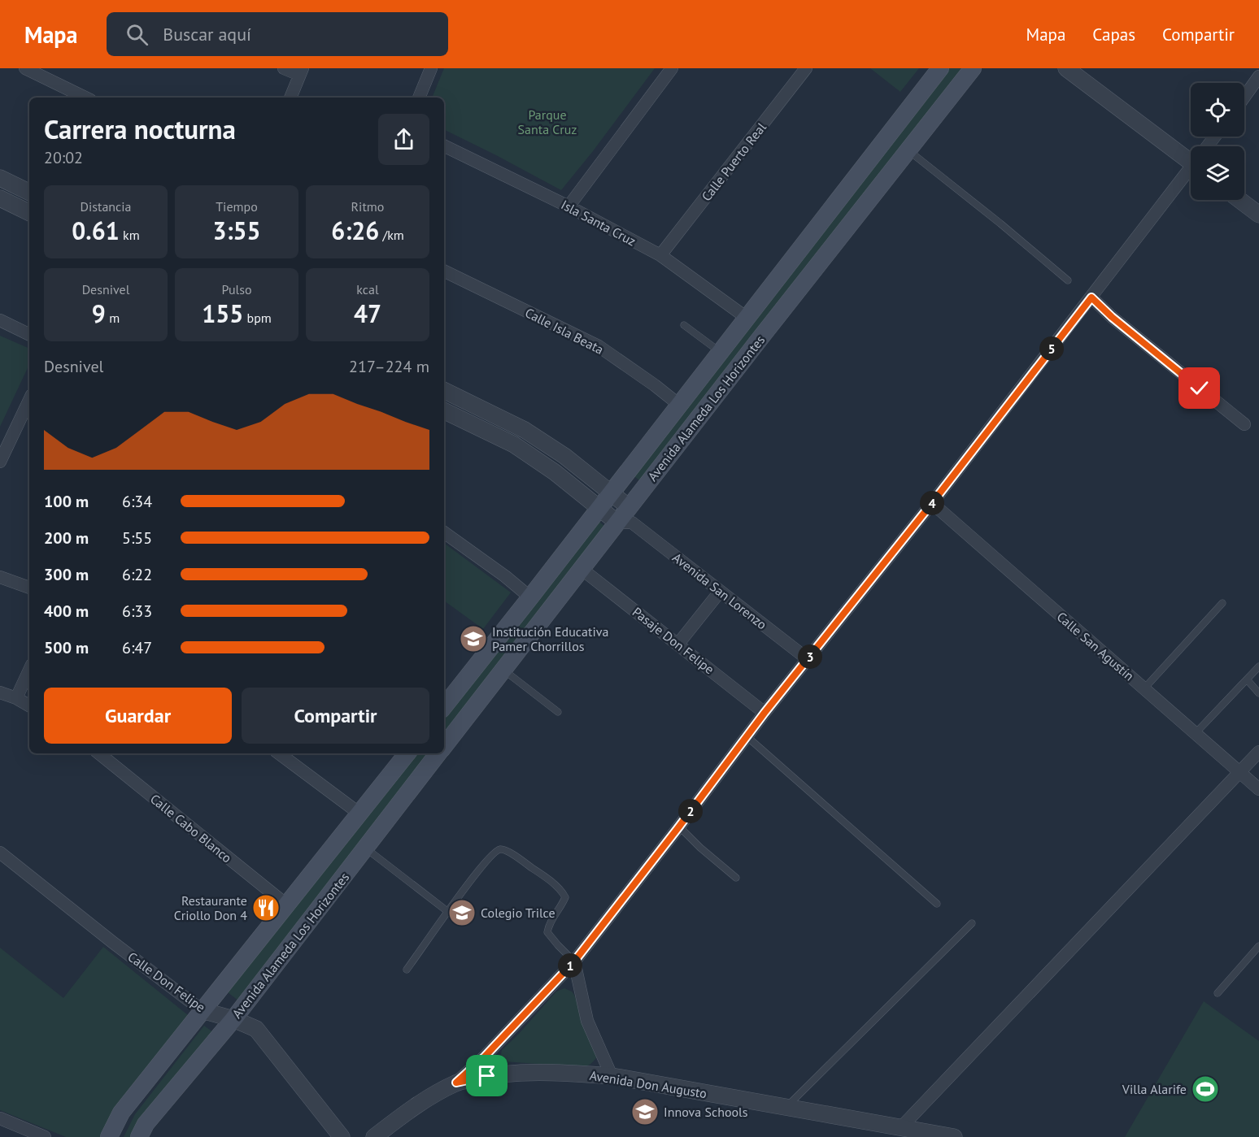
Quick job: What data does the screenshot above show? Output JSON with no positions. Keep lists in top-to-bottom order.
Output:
{
  "streets": {
    "main road": ["Avenida Alameda Los Horizontes"],
    "street": [
      "Calle Puerto Real",
      "Isla Santa Cruz",
      "Calle Isla Beata",
      "Avenida San Lorenzo",
      "Pasaje Don Felipe",
      "Calle San Agustín",
      "Calle Cabo Blanco",
      "Calle Don Felipe",
      "Avenida Don Augusto"
    ]
  },
  "crossings": [
    ["Calle Puerto Real", "Isla Santa Cruz"],
    ["Isla Santa Cruz", "Avenida Alameda Los Horizontes"],
    ["Calle Isla Beata", "Avenida Alameda Los Horizontes"],
    ["Avenida Alameda Los Horizontes", "Avenida San Lorenzo"],
    ["Avenida Alameda Los Horizontes", "Pasaje Don Felipe"],
    ["Avenida Alameda Los Horizontes", "Calle Cabo Blanco"],
    ["Avenida Alameda Los Horizontes", "Calle Don Felipe"]
  ],
  "parks": ["Parque Santa Cruz"],
  "places": {
    "school or university": ["Institución Educativa Pamer Chorrillos", "Colegio Trilce", "Innova Schools"],
    "restaurant": ["Restaurante Criollo Don 4"],
    "sports": ["Villa Alarife"]
  },
  "page": {
    "header": "Mapa",
    "search": "Buscar aquí",
    "nav": ["Mapa", "Capas", "Compartir"],
    "heading": ["Carrera nocturna", "20:02"],
    "stats": [
      ["Distancia", "0.61 km"],
      ["Tiempo", "3:55"],
      ["Ritmo", "6:26 /km"],
      ["Desnivel", "9 m"],
      ["Pulso", "155 bpm"],
      ["kcal", "47"]
    ],
    "pins": [
      "5",
      "4",
      "3",
      "2",
      "1"
    ],
    "chart": ["Desnivel", "217–224 m"],
    "list": [
      {
        "name": "100 m",
        "note": "6:34"
      },
      {
        "name": "200 m",
        "note": "5:55"
      },
      {
        "name": "300 m",
        "note": "6:22"
      },
      {
        "name": "400 m",
        "note": "6:33"
      },
      {
        "name": "500 m",
        "note": "6:47"
      }
    ],
    "buttons": ["Guardar", "Compartir"]
  }
}
